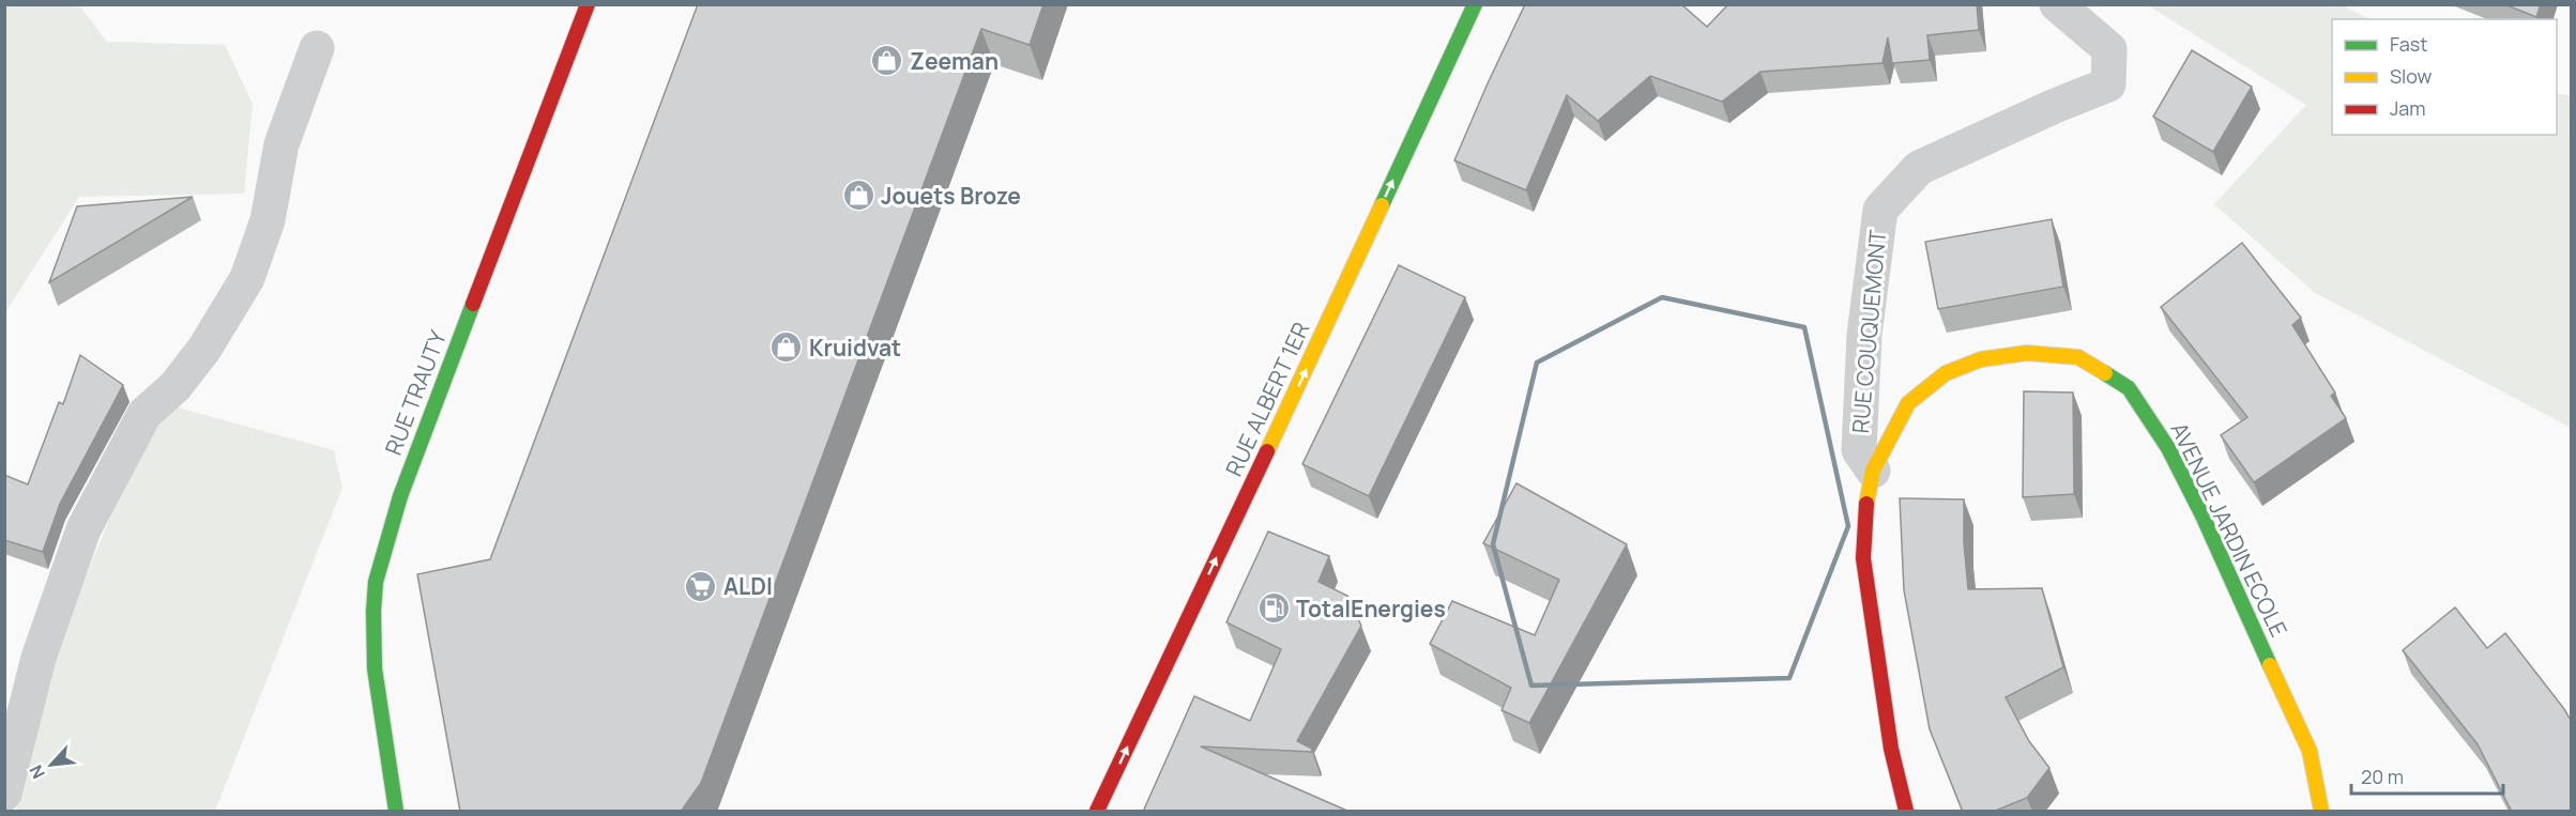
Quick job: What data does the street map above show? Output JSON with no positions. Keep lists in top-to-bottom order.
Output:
{
  "streets": {
    "main road": ["RUE TRAUTY", "RUE ALBERT 1ER", "AVENUE JARDIN ECOLE"],
    "street": ["RUE COUQUEMONT"]
  },
  "crossings": [
    ["RUE COUQUEMONT", "AVENUE JARDIN ECOLE"]
  ],
  "one_way": ["RUE ALBERT 1ER"],
  "places": {
    "shop": ["Zeeman", "Jouets Broze", "Kruidvat"],
    "supermarket": ["ALDI"],
    "fuel station": ["TotalEnergies"]
  },
  "legend": ["Fast", "Slow", "Jam"],
  "scale_bar": "20 m",
  "north": "bottom left"
}
